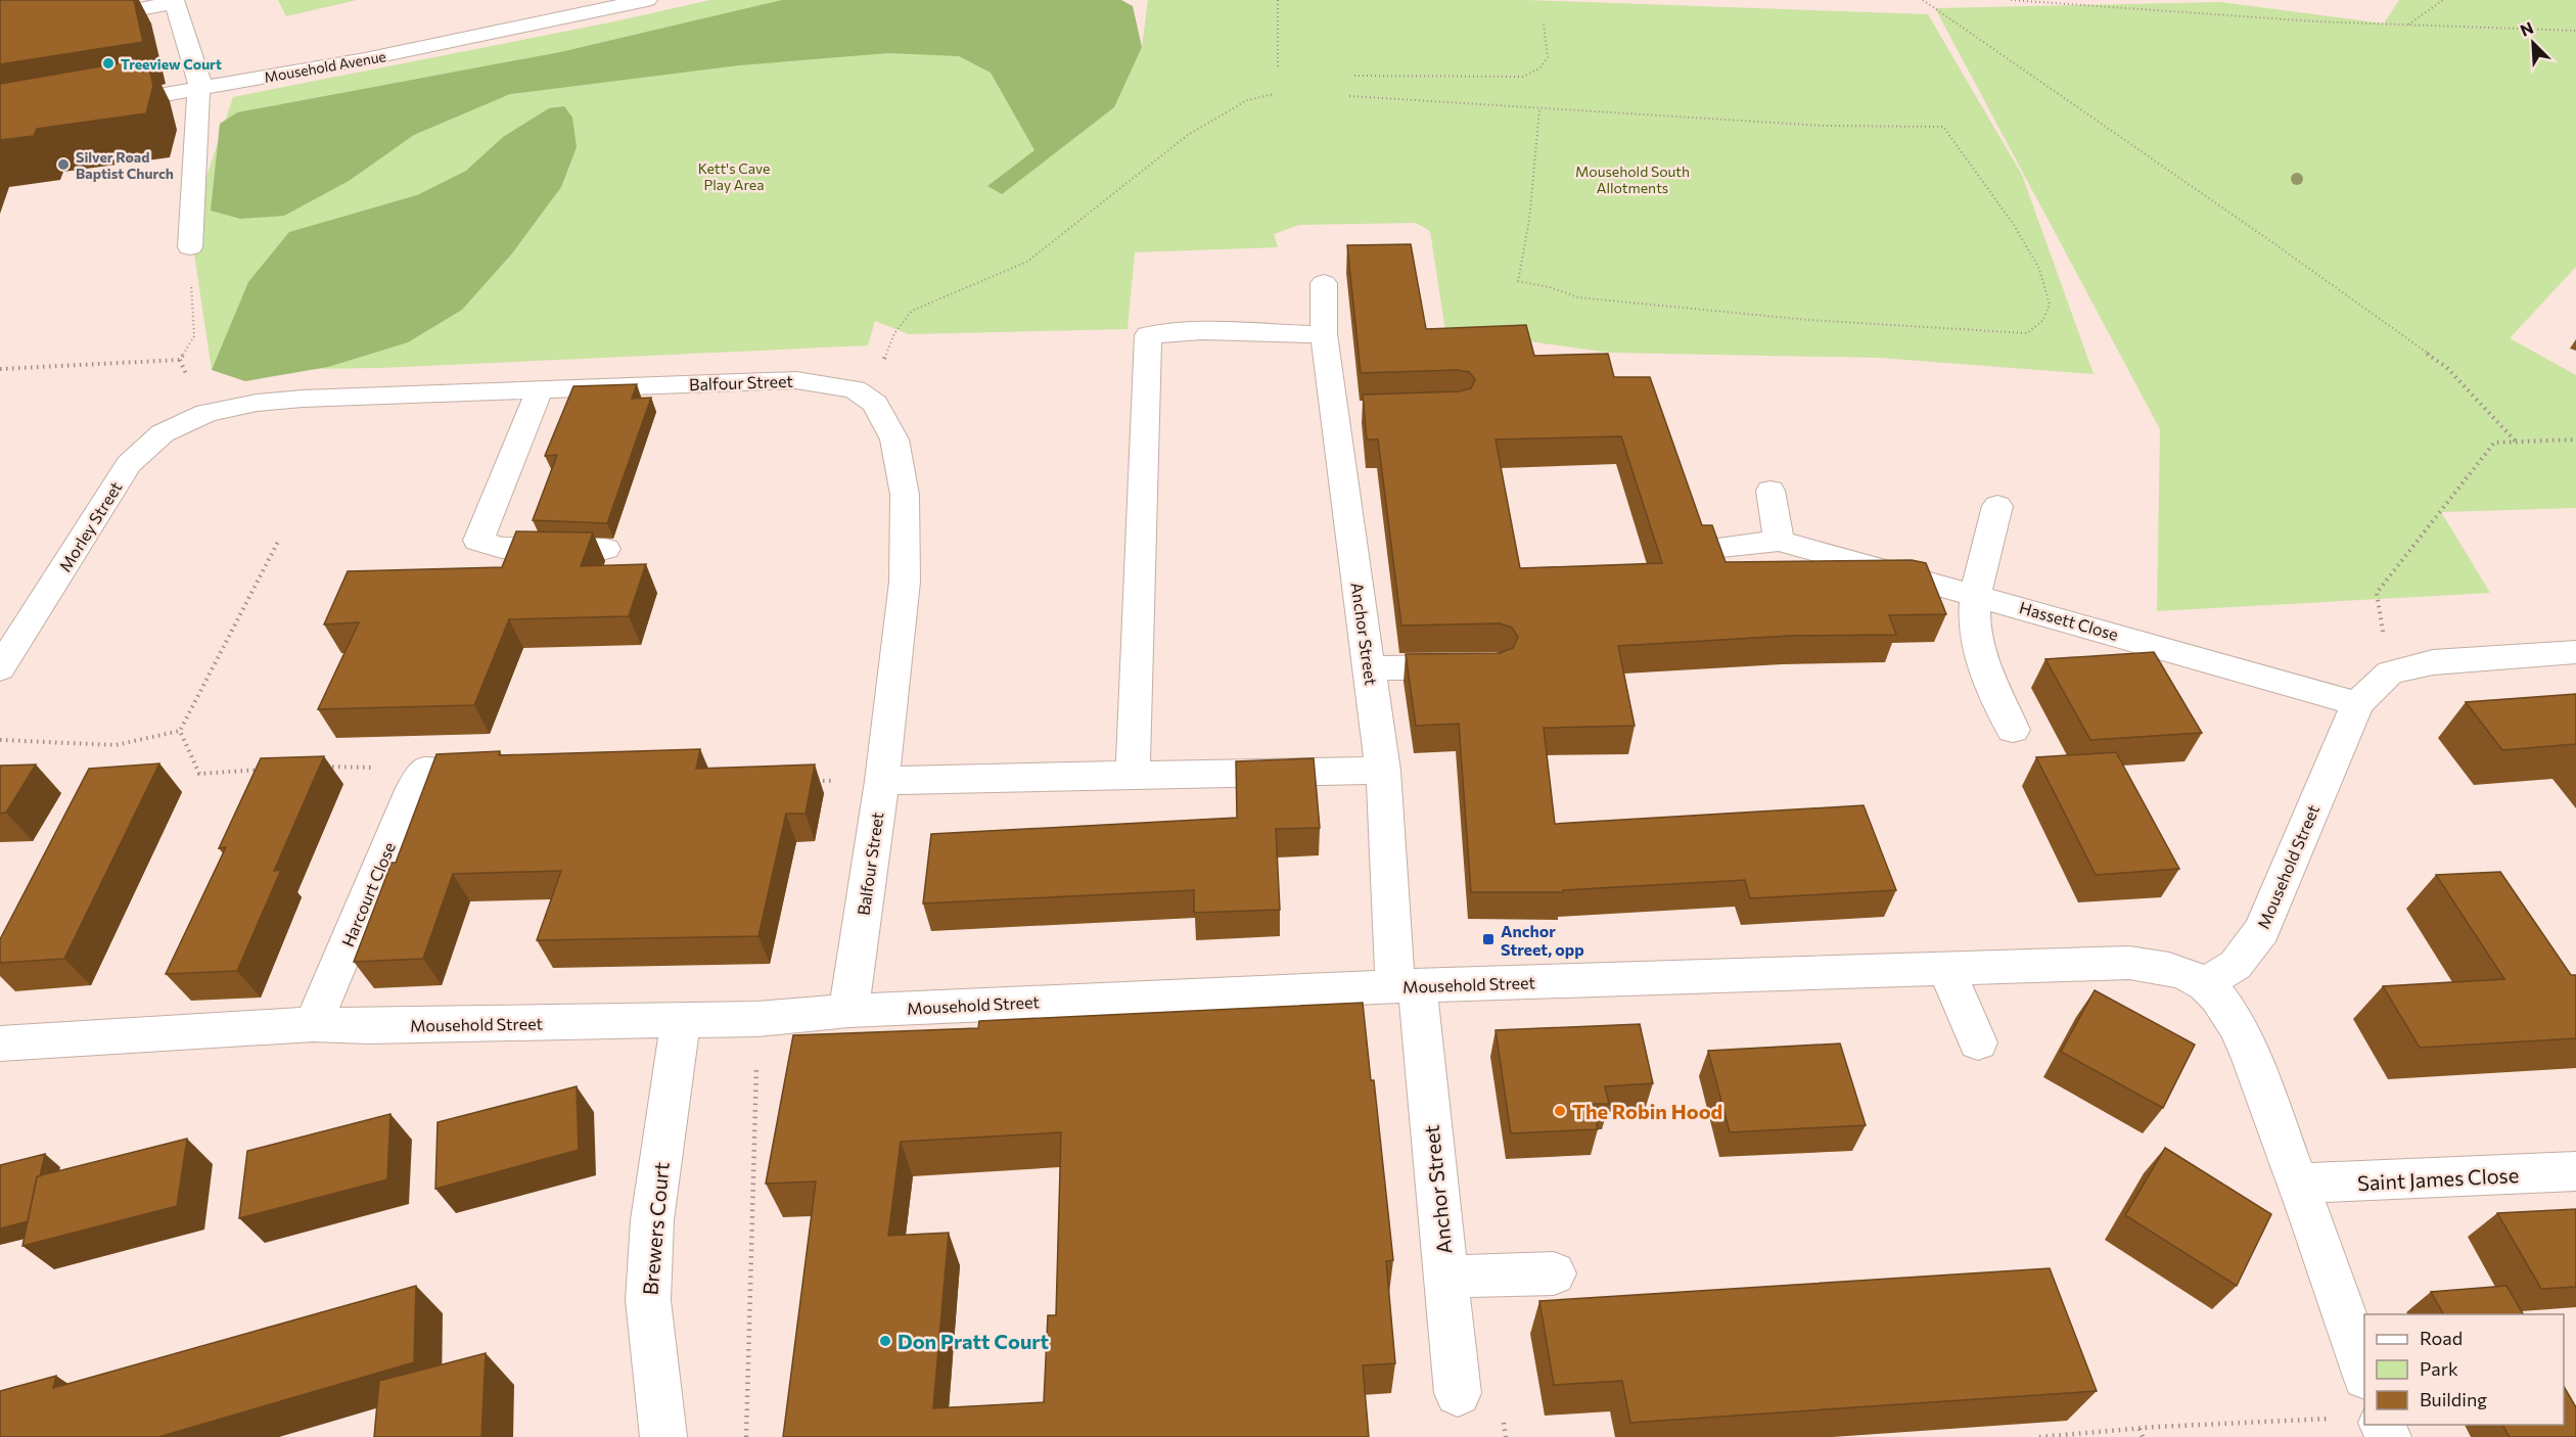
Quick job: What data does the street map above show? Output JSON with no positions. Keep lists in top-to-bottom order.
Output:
{
  "streets": {
    "street": [
      "Mousehold Avenue",
      "Balfour Street",
      "Morley Street",
      "Hassett Close",
      "Anchor Street",
      "Mousehold Street",
      "Harcourt Close",
      "Saint James Close",
      "Brewers Court"
    ]
  },
  "crossings": [
    ["Balfour Street", "Morley Street"],
    ["Balfour Street", "Mousehold Street"],
    ["Hassett Close", "Mousehold Street"],
    ["Anchor Street", "Mousehold Street"],
    ["Mousehold Street", "Harcourt Close"],
    ["Mousehold Street", "Brewers Court"]
  ],
  "parks": ["Kett's Cave Play Area", "Mousehold South Allotments"],
  "places": {
    "other": [
      "Treeview Court",
      "Silver Road Baptist Church",
      "The Robin Hood",
      "Don Pratt Court"
    ],
    "transit": ["Anchor Street, opp"]
  },
  "legend": ["Road", "Park", "Building"],
  "north": "top left"
}
